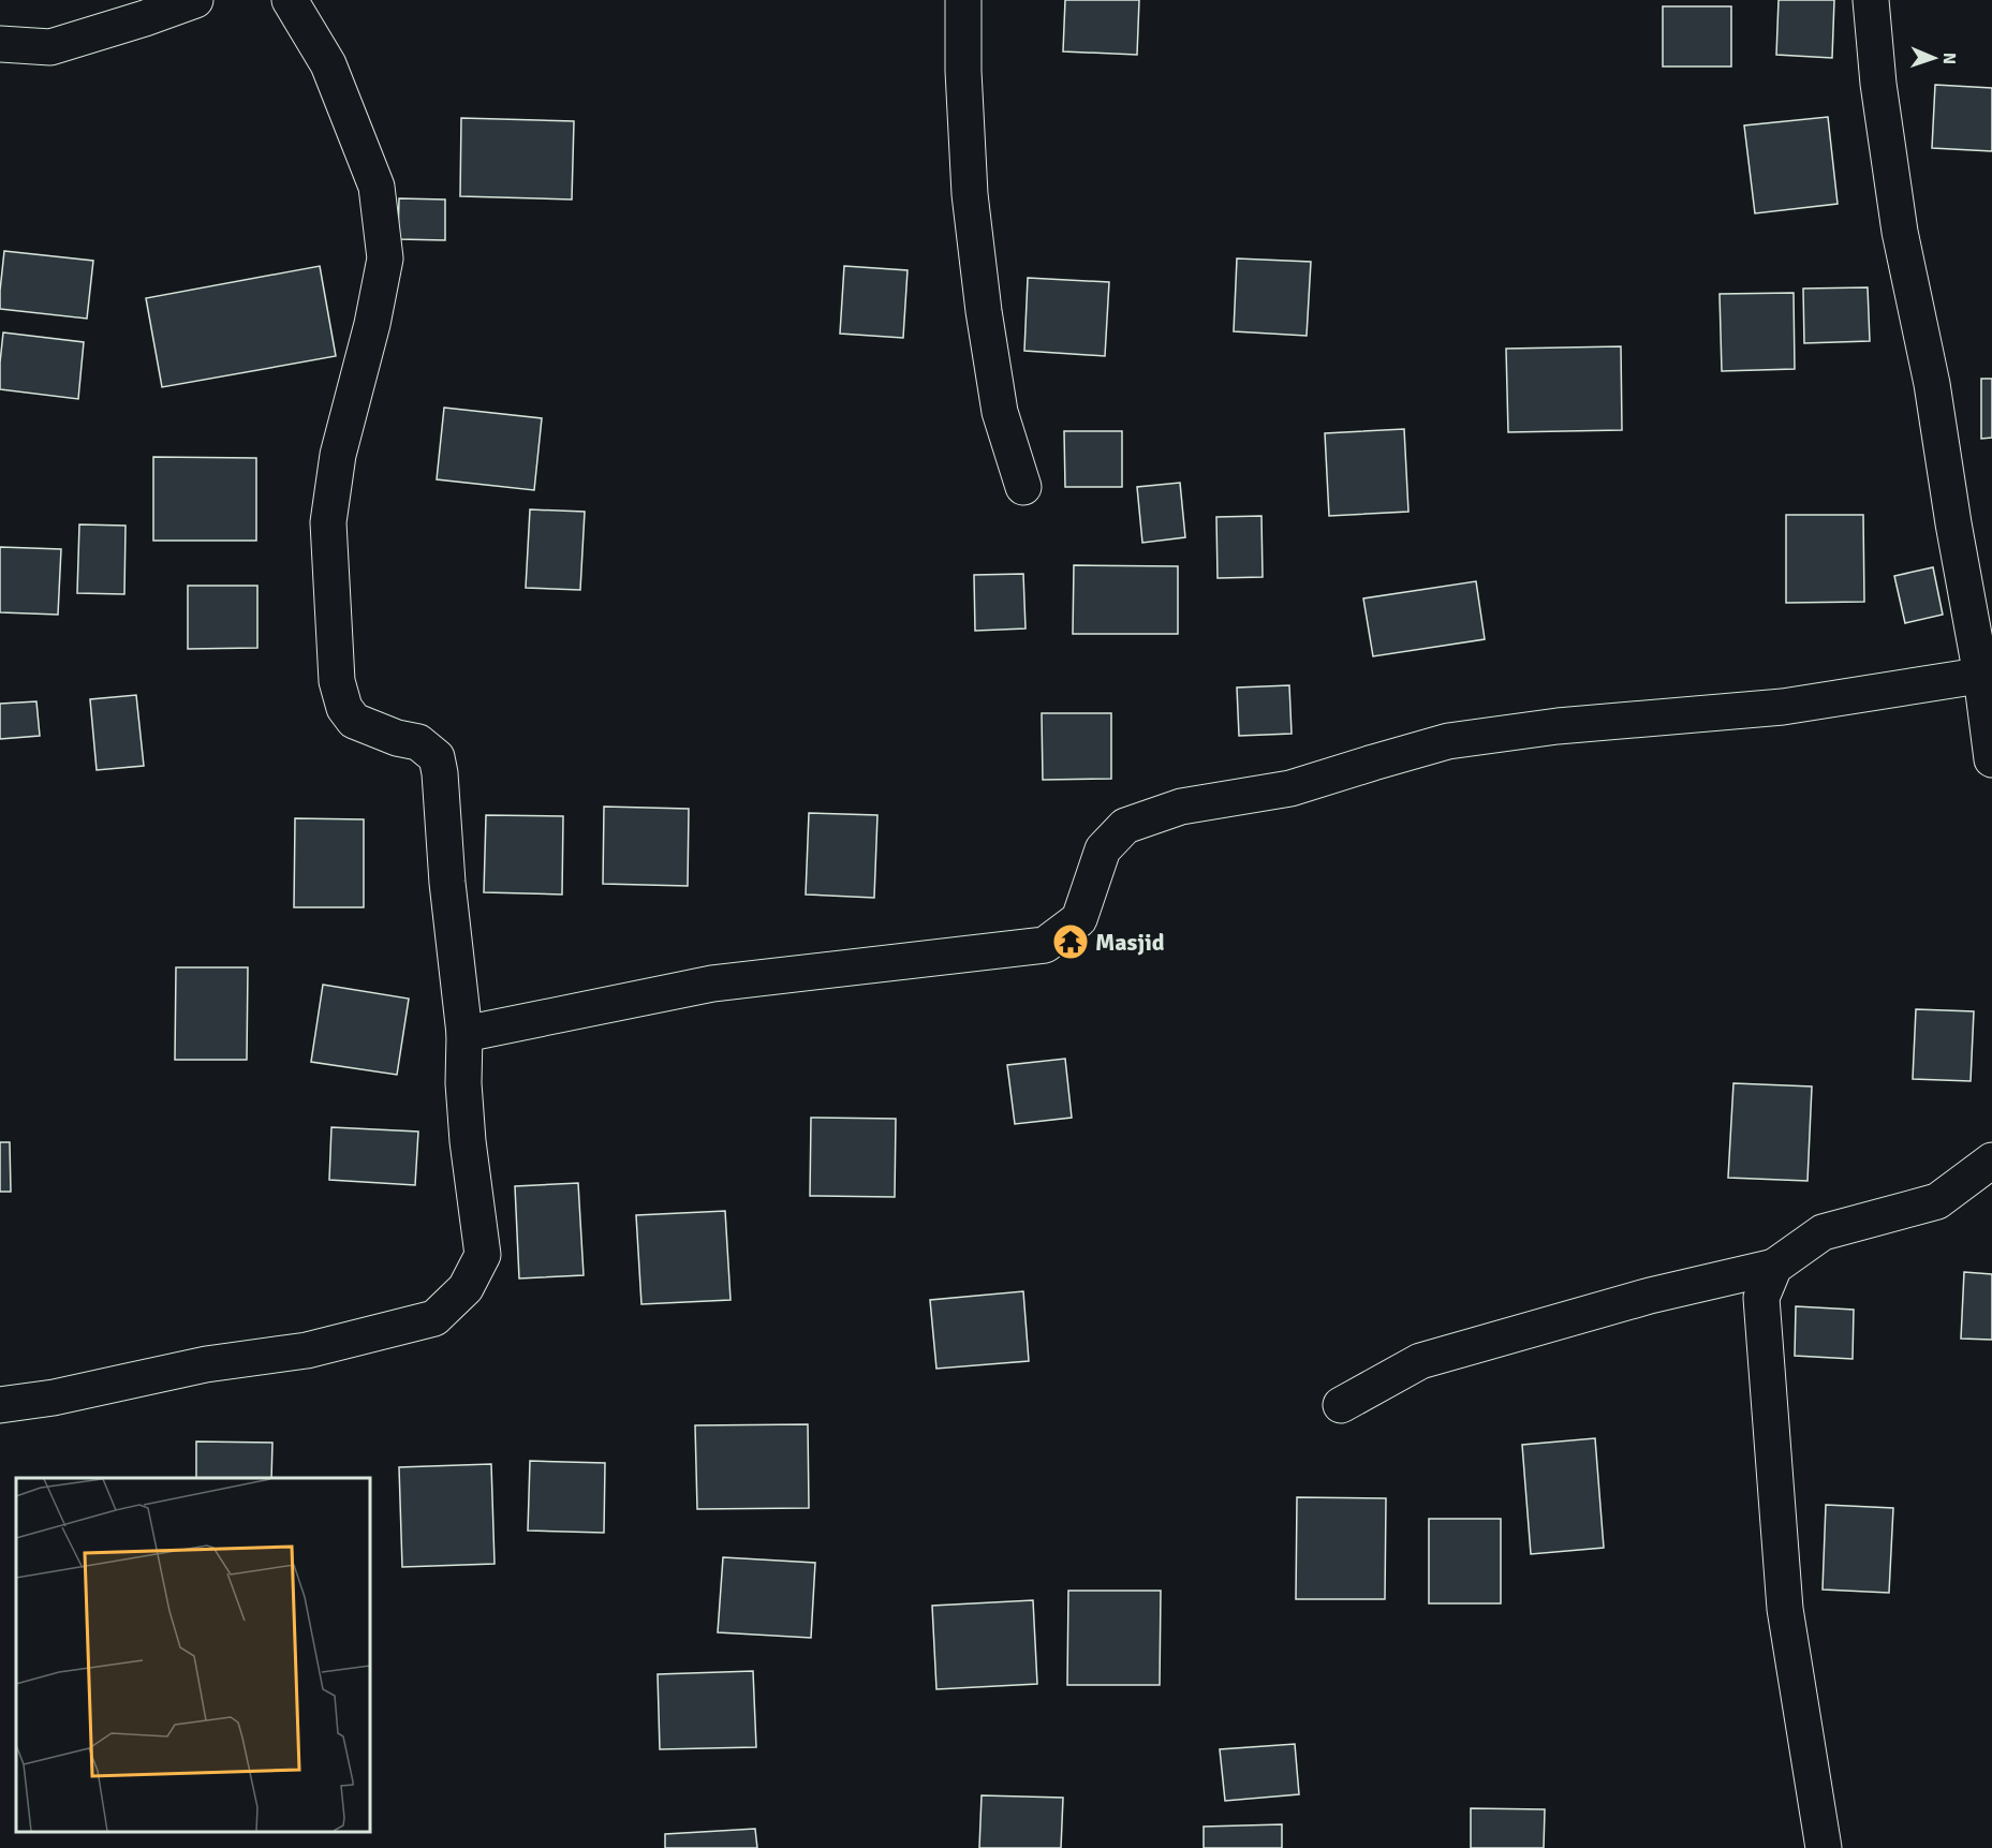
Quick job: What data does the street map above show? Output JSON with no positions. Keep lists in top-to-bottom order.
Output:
{
  "places": {
    "temple": ["Masjid"]
  },
  "north": "right"
}
